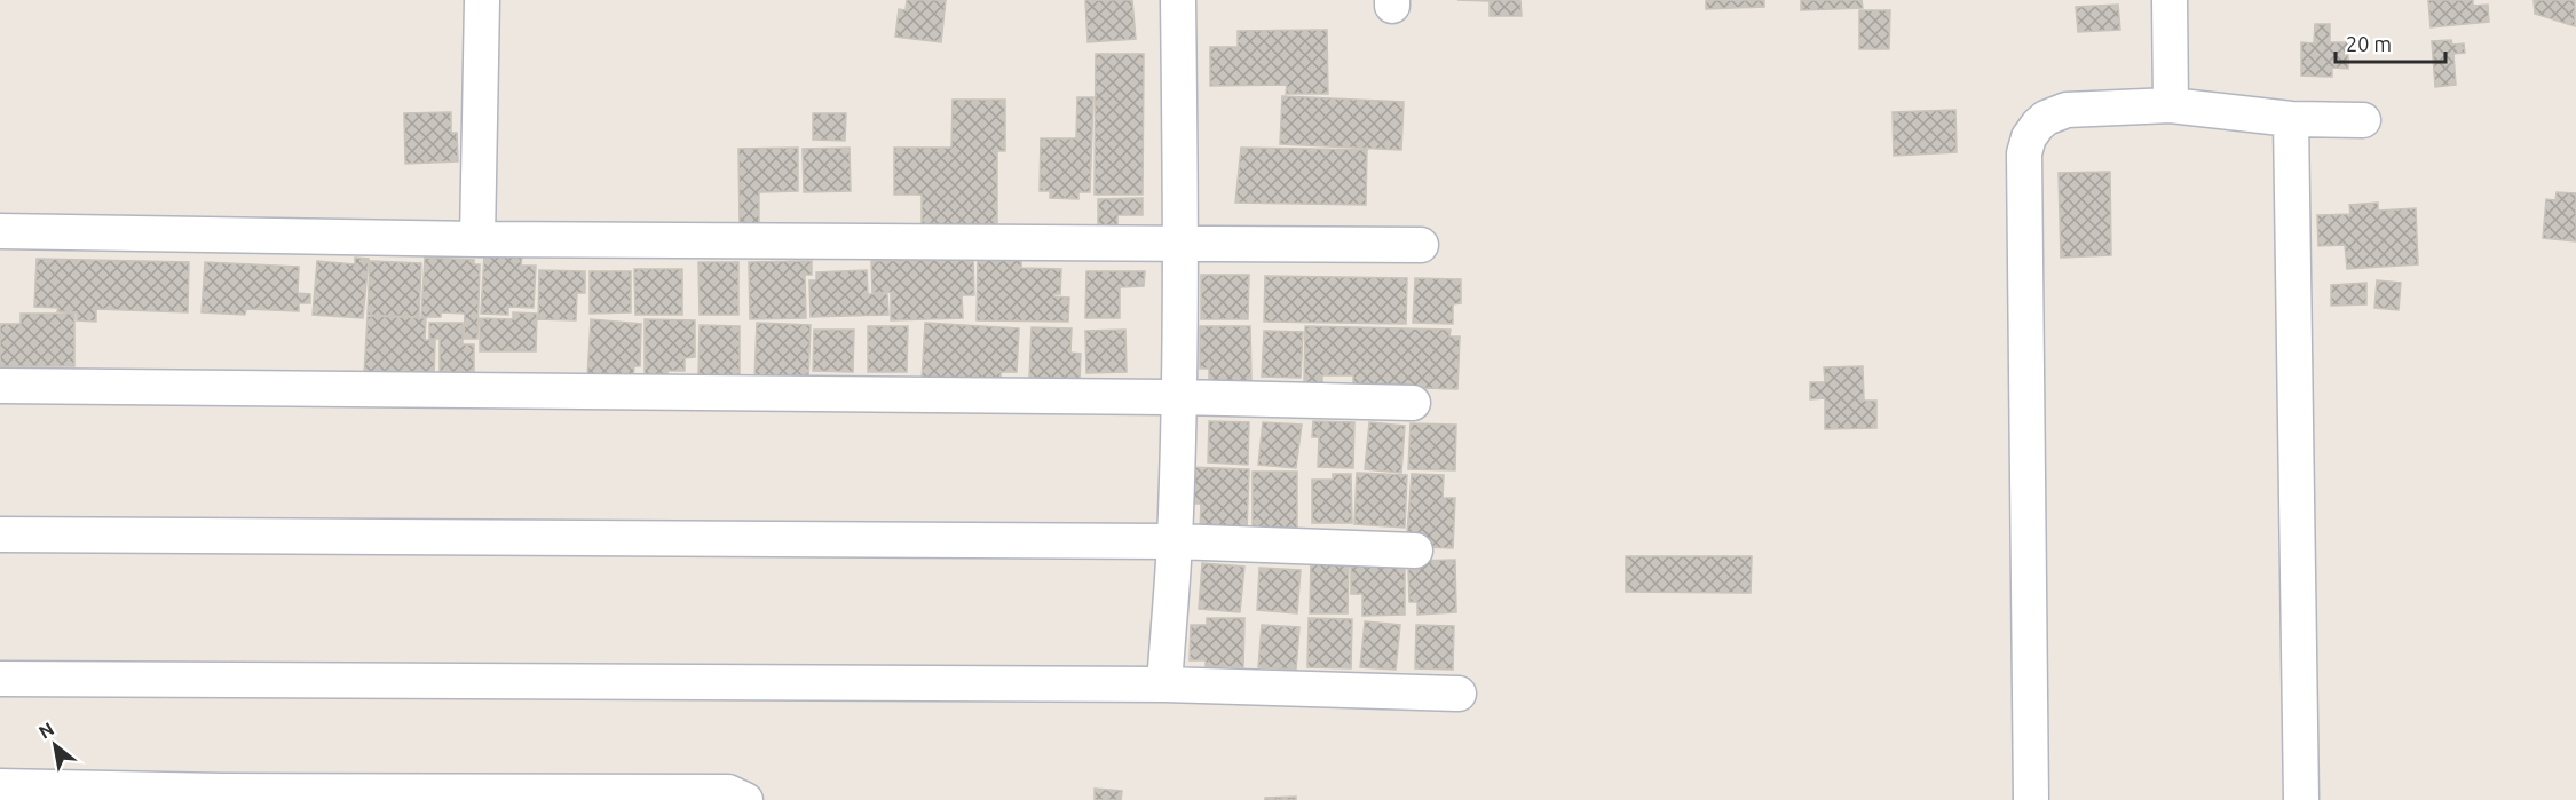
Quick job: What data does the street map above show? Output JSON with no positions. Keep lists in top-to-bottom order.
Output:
{
  "scale_bar": "20 m",
  "north": "top left"
}
